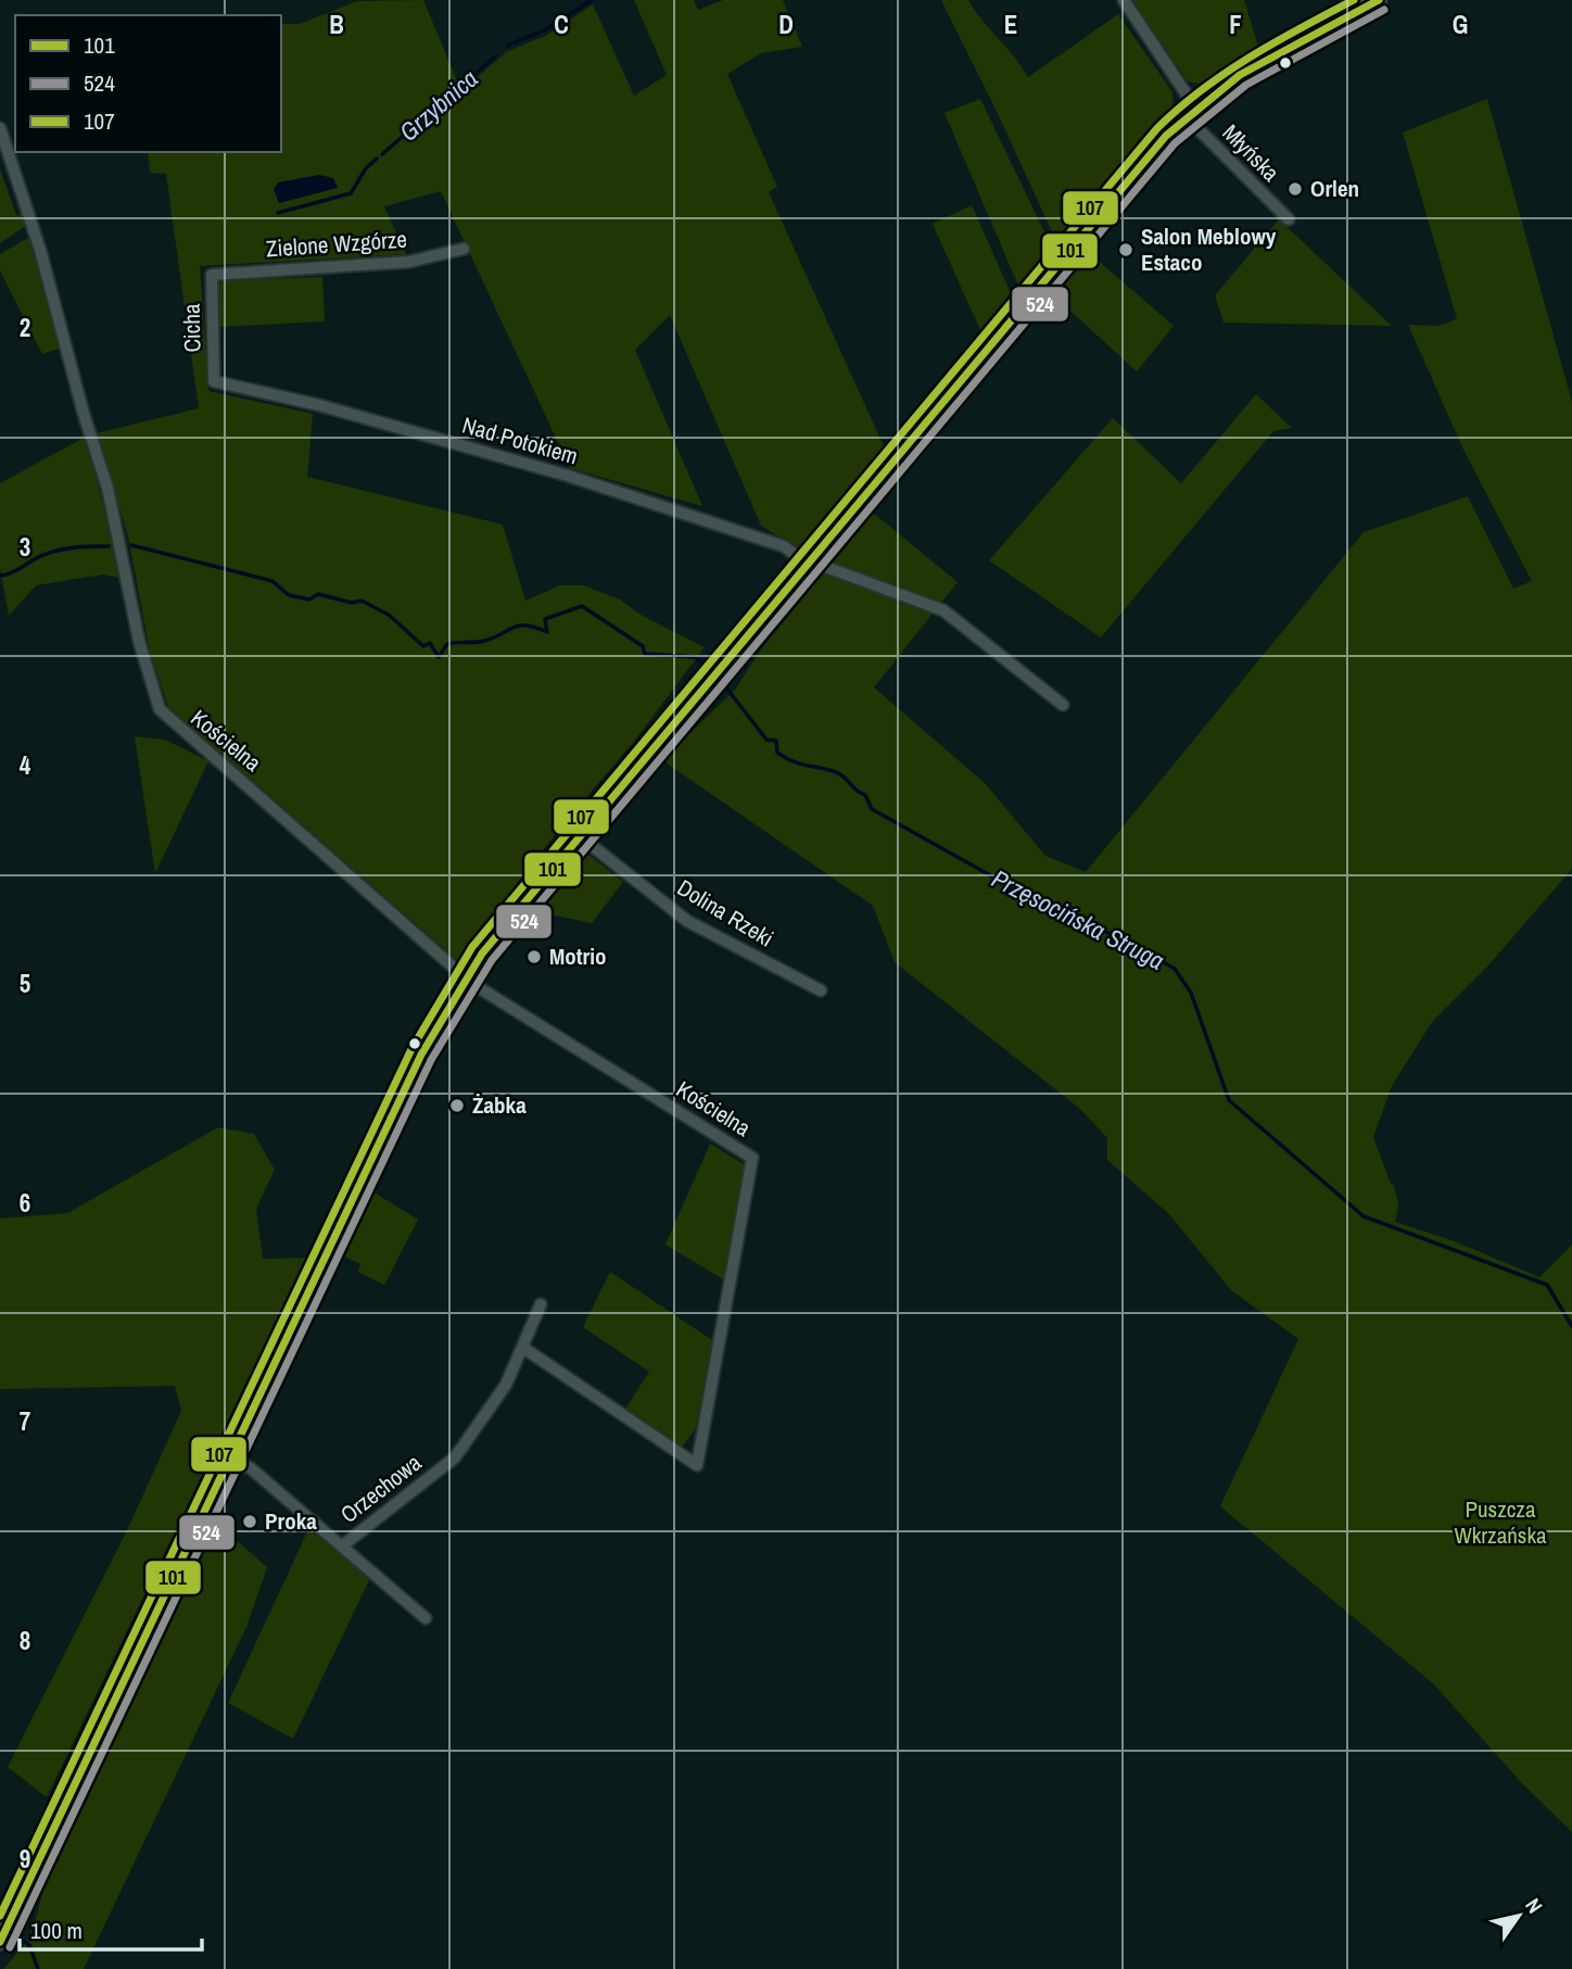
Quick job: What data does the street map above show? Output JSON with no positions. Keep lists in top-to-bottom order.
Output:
{
  "streets": {
    "street": [
      "Młyńska",
      "Zielone Wzgórze",
      "Cicha",
      "Nad Potokiem",
      "Kościelna",
      "Dolina Rzeki",
      "Orzechowa"
    ]
  },
  "crossings": [
    ["Zielone Wzgórze", "Cicha"],
    ["Cicha", "Nad Potokiem"],
    ["Kościelna", "Orzechowa"]
  ],
  "water": ["Grzybnica", "Przęsocińska Struga"],
  "parks": ["Puszcza Wkrzańska"],
  "places": [
    "Orlen",
    "Salon Meblowy Estaco",
    "Motrio",
    "Żabka",
    "Proka"
  ],
  "lines": ["transit line 101", "transit line 107", "transit line 524"],
  "legend": ["101", "524", "107"],
  "scale_bar": "100 m",
  "north": "top right",
  "grid": {
    "columns": [
      "B",
      "C",
      "D",
      "E",
      "F",
      "G"
    ],
    "rows": [
      "2",
      "3",
      "4",
      "5",
      "6",
      "7",
      "8",
      "9"
    ]
  }
}
